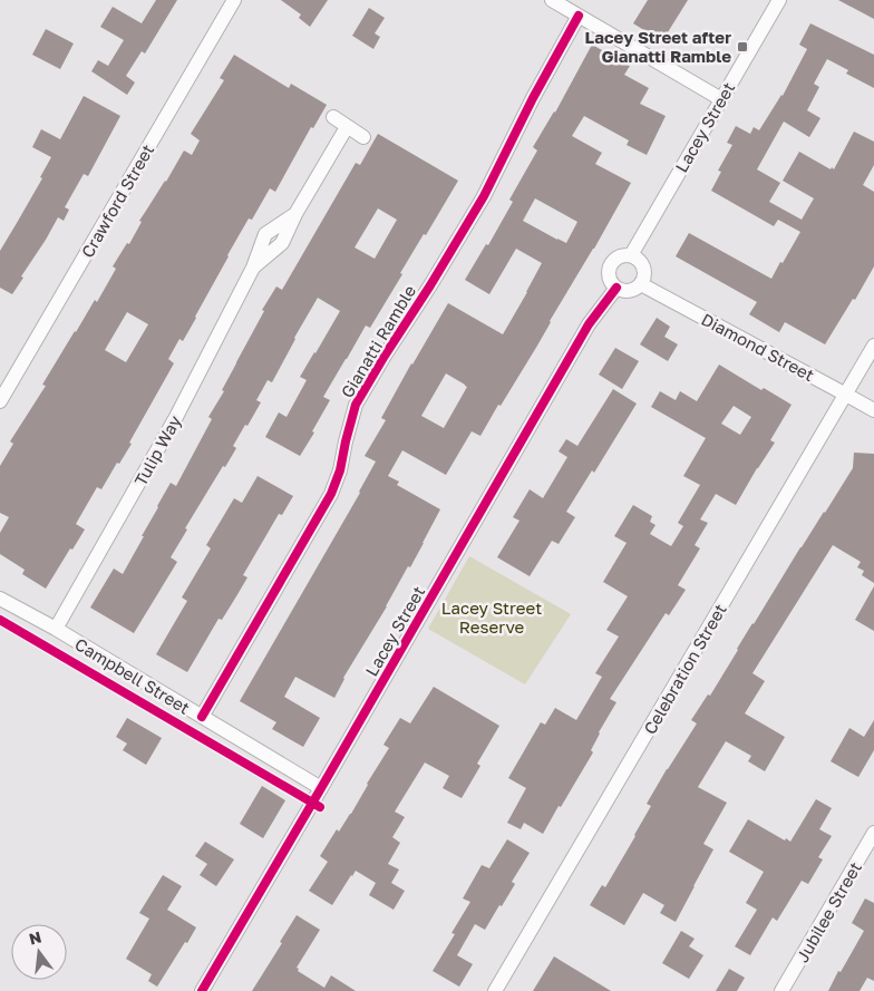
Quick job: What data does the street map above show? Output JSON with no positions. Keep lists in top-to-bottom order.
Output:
{
  "streets": {
    "street": [
      "Lacey Street",
      "Crawford Street",
      "Gianatti Ramble",
      "Diamond Street",
      "Tulip Way",
      "Celebration Street",
      "Campbell Street",
      "Jubilee Street"
    ]
  },
  "crossings": [
    ["Lacey Street", "Diamond Street"],
    ["Lacey Street", "Campbell Street"],
    ["Gianatti Ramble", "Campbell Street"],
    ["Diamond Street", "Celebration Street"],
    ["Tulip Way", "Campbell Street"]
  ],
  "parks": ["Lacey Street Reserve"],
  "places": {
    "transit": ["Lacey Street after Gianatti Ramble"]
  },
  "north": "top"
}
